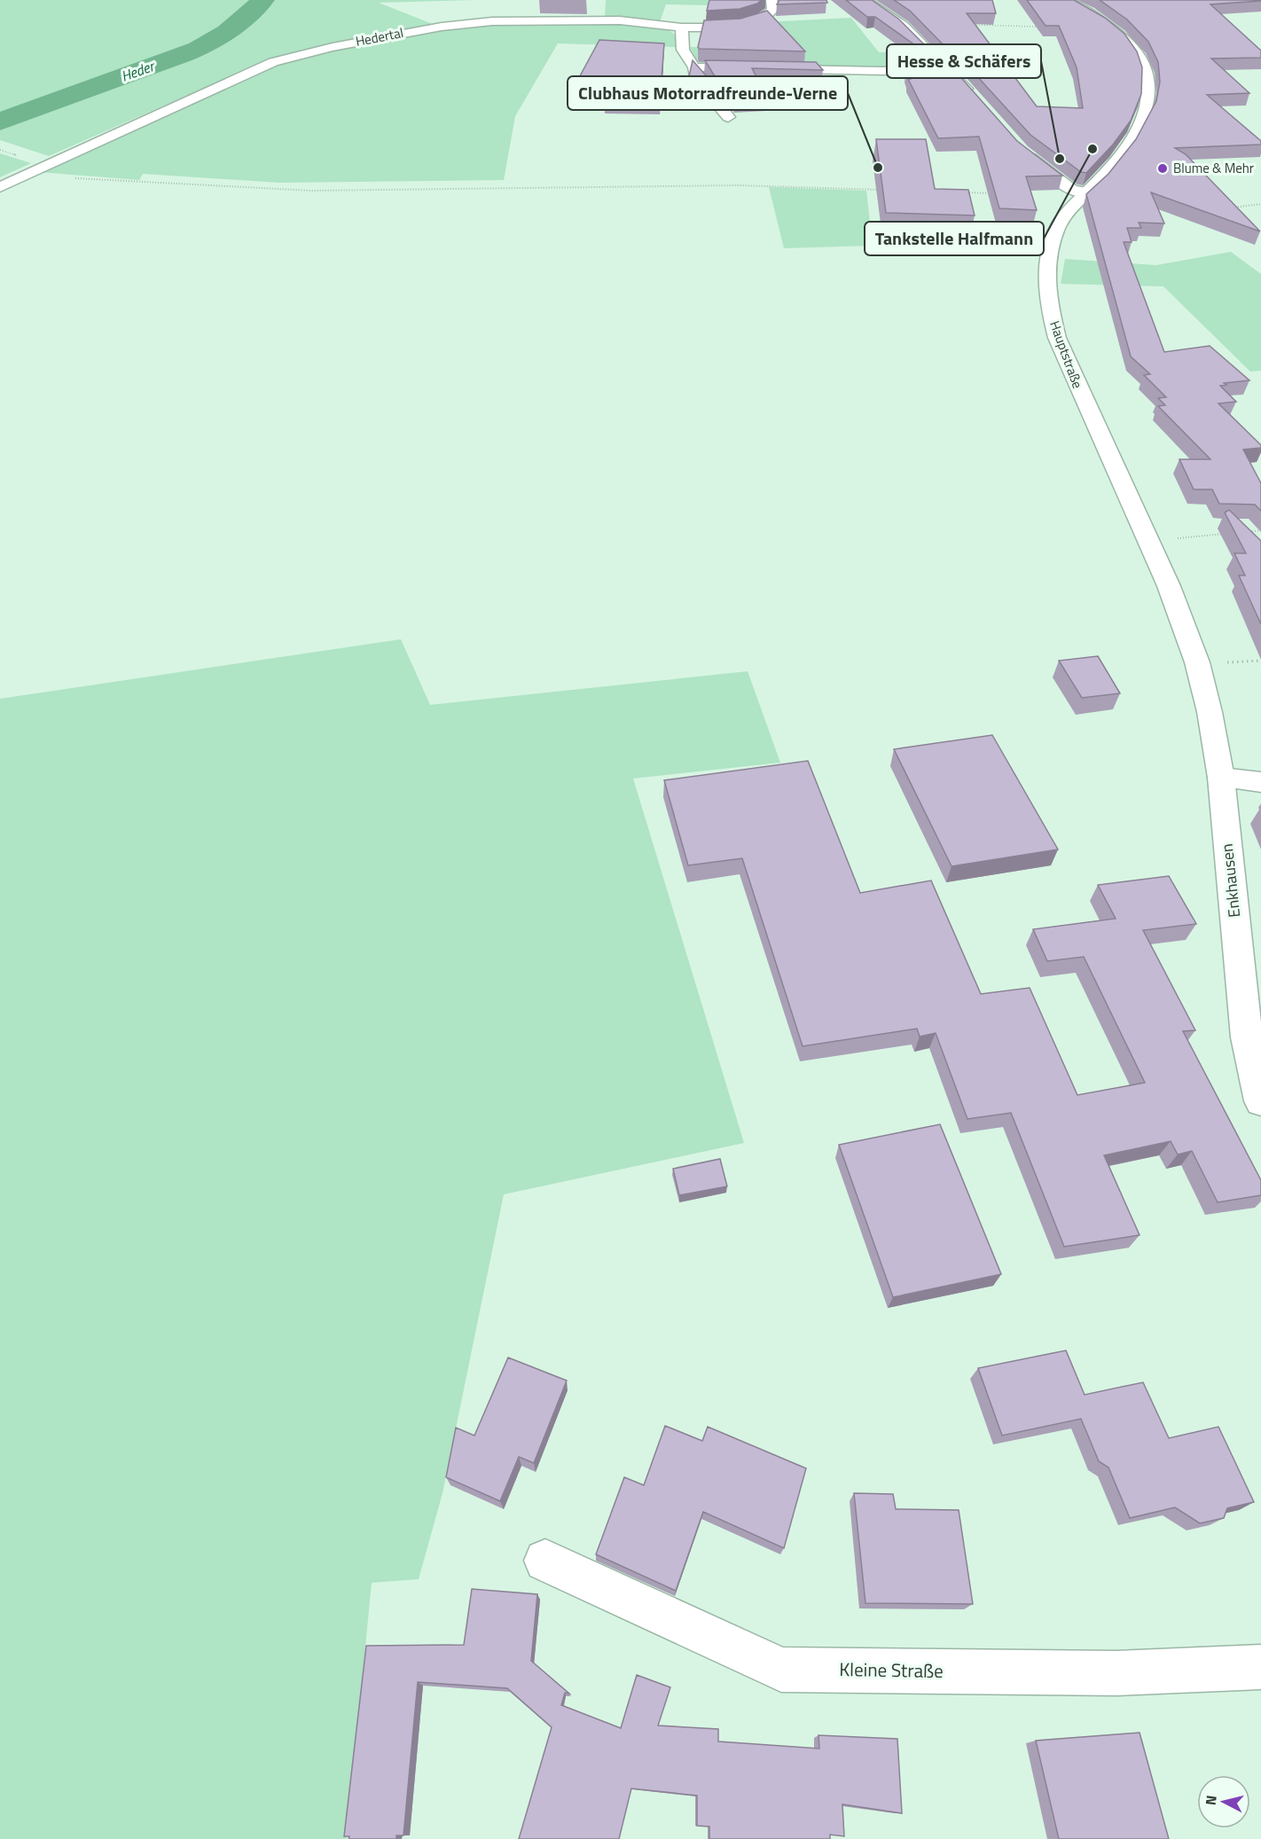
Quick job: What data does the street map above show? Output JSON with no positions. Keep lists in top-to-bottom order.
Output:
{
  "streets": {
    "street": [
      "Hedertal",
      "Hauptstraße",
      "Enkhausen",
      "Kleine Straße"
    ]
  },
  "crossings": [
    ["Hauptstraße", "Enkhausen"]
  ],
  "water": ["Heder"],
  "places": [
    "Tankstelle Halfmann",
    "Hesse & Schäfers",
    "Clubhaus Motorradfreunde-Verne",
    "Blume & Mehr"
  ],
  "north": "left"
}
